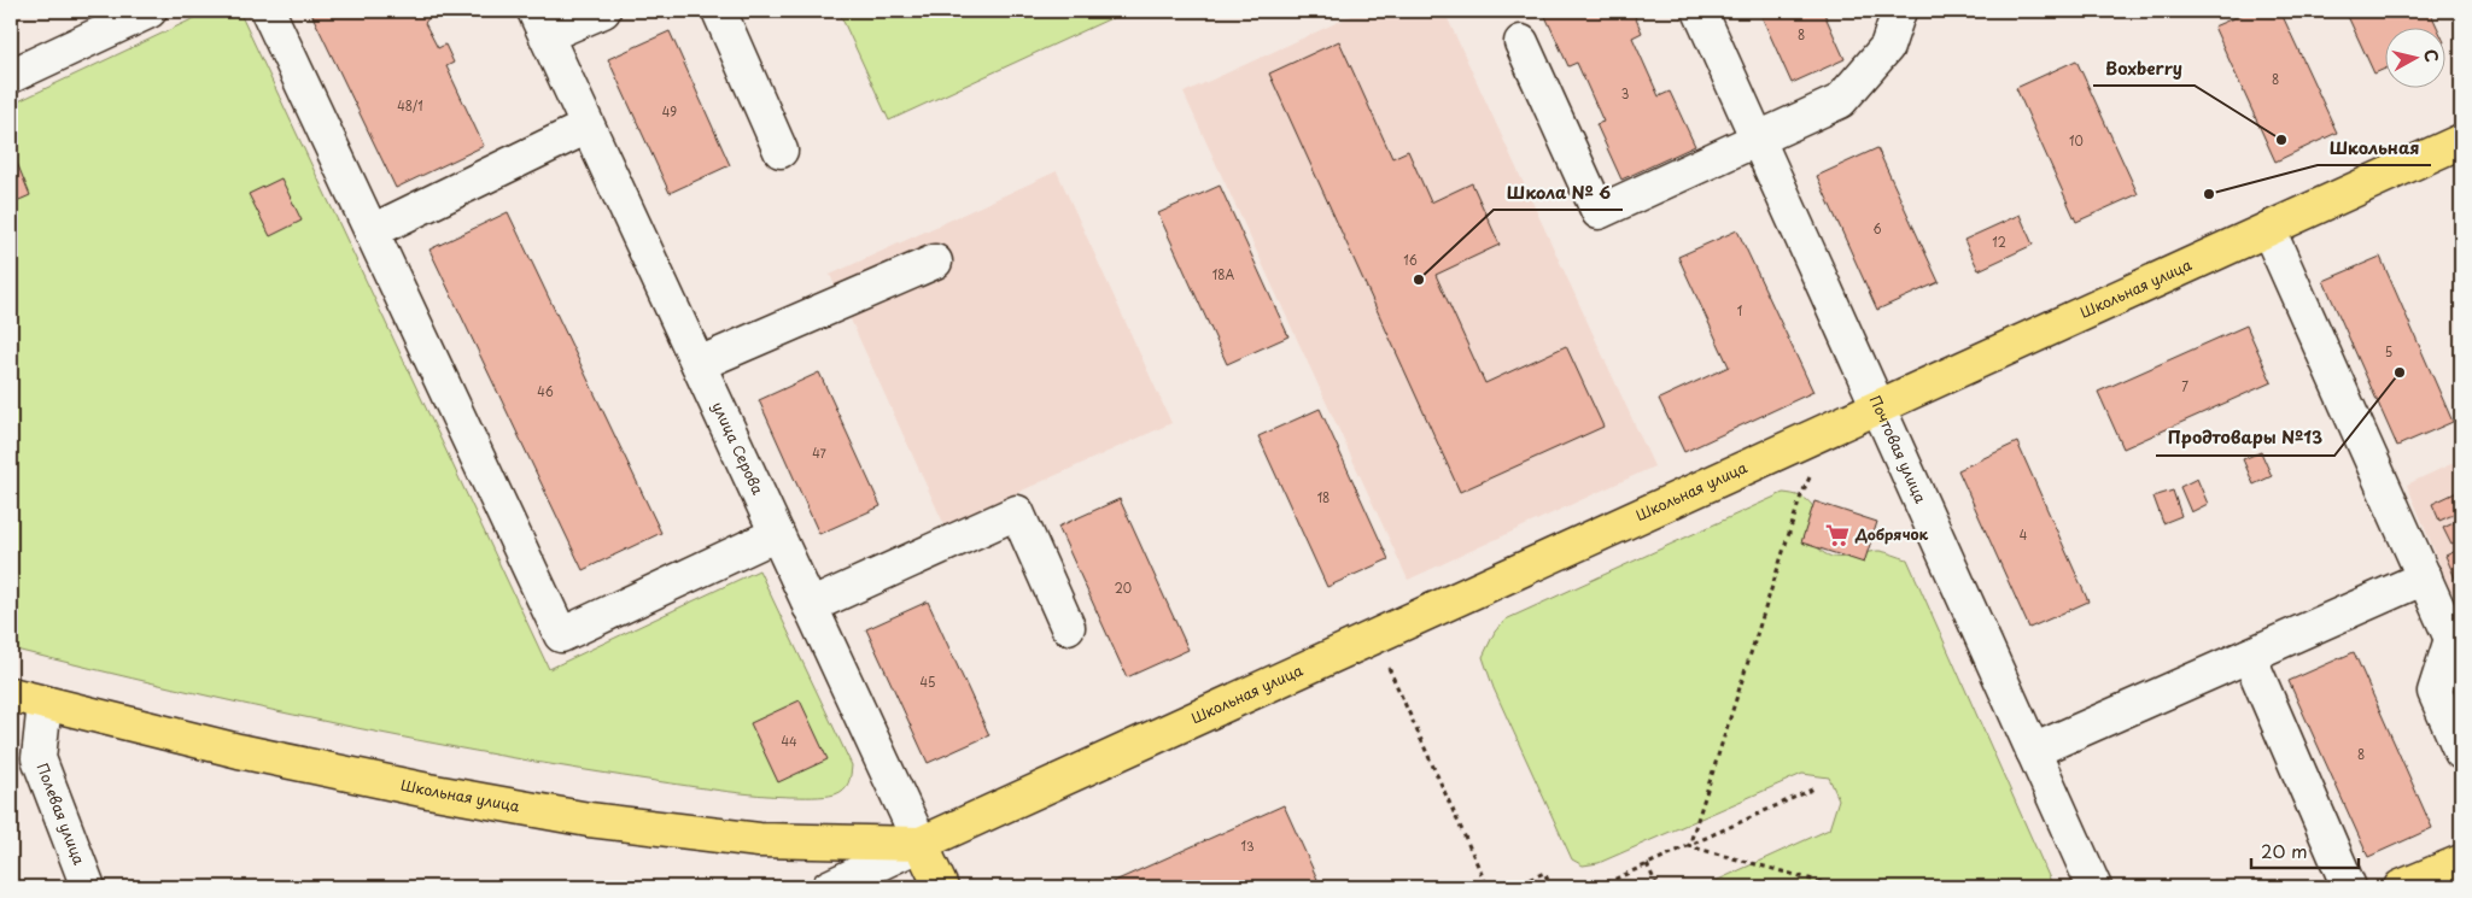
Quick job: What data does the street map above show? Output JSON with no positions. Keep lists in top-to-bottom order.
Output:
{
  "streets": {
    "main road": ["Школьная улица", "улица Серова"],
    "street": ["Почтовая улица", "Полевая улица"]
  },
  "crossings": [
    ["Школьная улица", "улица Серова"],
    ["Школьная улица", "Почтовая улица"],
    ["Школьная улица", "Полевая улица"]
  ],
  "places": {
    "other": [
      "Boxberry",
      "Школьная",
      "Школа № 6",
      "Продтовары №13"
    ],
    "supermarket": ["Добрячок"]
  },
  "house_numbers": [
    "8",
    "8",
    "3",
    "48/1",
    "49",
    "10",
    "6",
    "12",
    "16",
    "18А",
    "1",
    "5",
    "7",
    "46",
    "47",
    "18",
    "4",
    "20",
    "45",
    "44",
    "8",
    "13"
  ],
  "scale_bar": "20 m",
  "north": "right"
}
